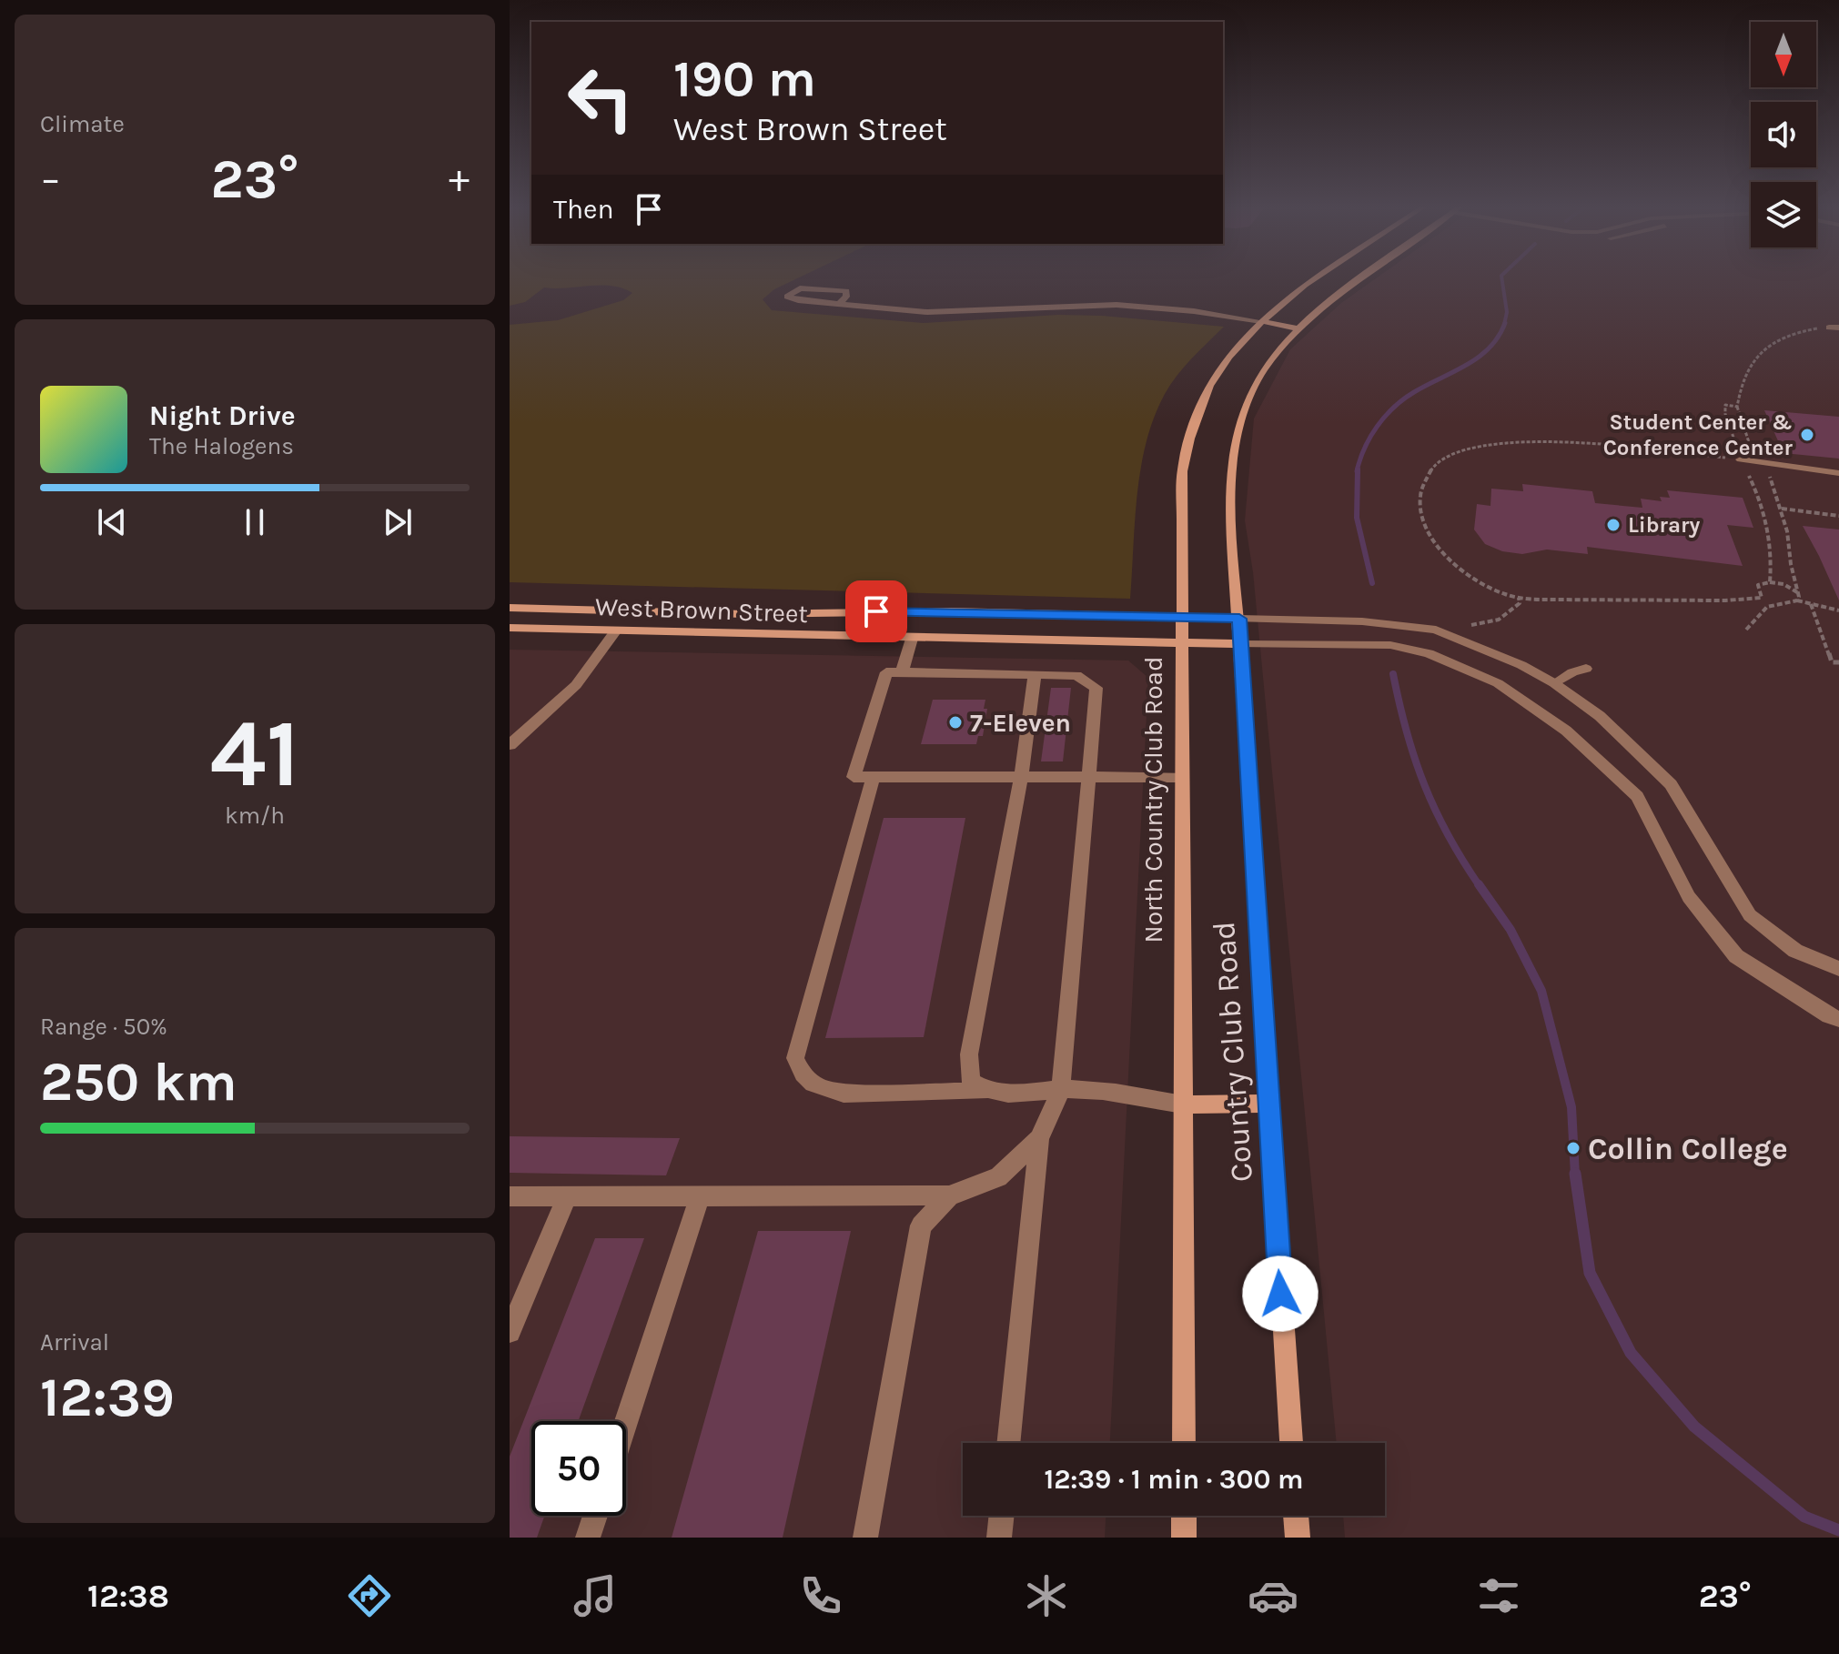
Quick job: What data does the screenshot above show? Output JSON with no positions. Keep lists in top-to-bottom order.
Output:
{
  "streets": {
    "main road": ["West Brown Street", "North Country Club Road", "Country Club Road"]
  },
  "crossings": [
    ["West Brown Street", "North Country Club Road"],
    ["West Brown Street", "Country Club Road"]
  ],
  "places": [
    "Student Center & Conference Center",
    "Library",
    "7-Eleven",
    "Collin College"
  ],
  "north": "bottom",
  "page": {
    "tile": [
      "Climate",
      ["41", "km/h"],
      ["Range · 50%", "250 km"],
      ["Arrival", "12:39"]
    ],
    "turn": ["190 m", "West Brown Street"],
    "heat": ["−", "23°", "+"],
    "then": "Then",
    "song": ["Night Drive", "The Halogens"],
    "limit": "50",
    "trip": "12:39 · 1 min · 300 m",
    "tabs": ["12:38", "23°"]
  }
}
